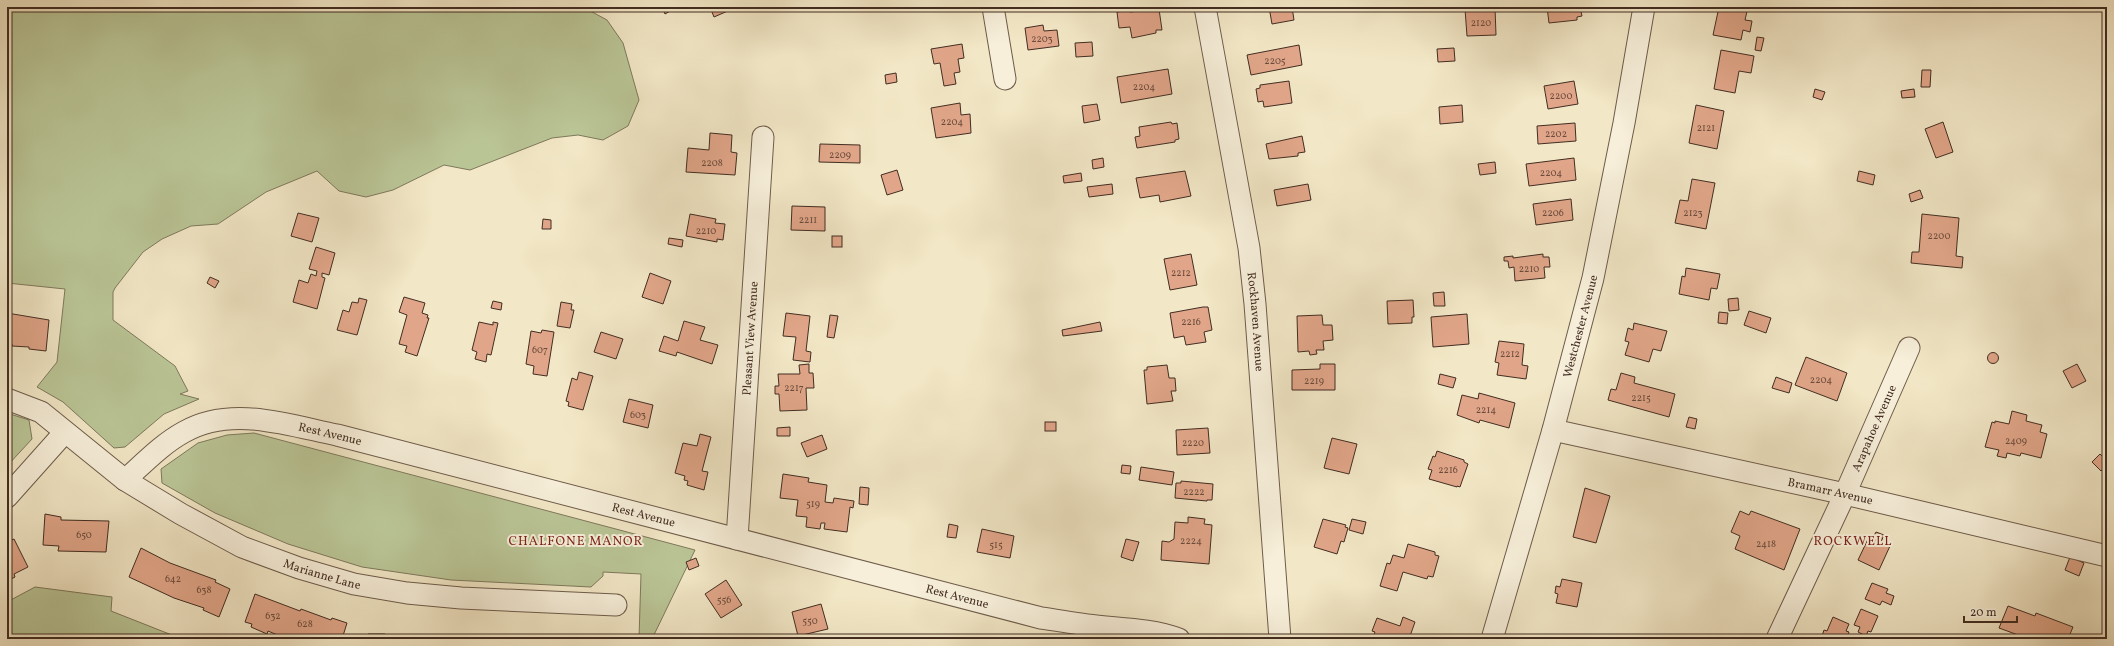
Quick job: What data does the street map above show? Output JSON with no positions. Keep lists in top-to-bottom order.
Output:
{
  "streets": {
    "street": [
      "Rockhaven Avenue",
      "Westchester Avenue",
      "Pleasant View Avenue",
      "Arapahoe Avenue",
      "Rest Avenue",
      "Bramarr Avenue",
      "Marianne Lane"
    ]
  },
  "crossings": [
    ["Westchester Avenue", "Bramarr Avenue"],
    ["Pleasant View Avenue", "Rest Avenue"],
    ["Arapahoe Avenue", "Bramarr Avenue"],
    ["Rest Avenue", "Marianne Lane"]
  ],
  "districts": ["CHALFONE MANOR", "ROCKWELL"],
  "house_numbers": [
    "2120",
    "2203",
    "2205",
    "2204",
    "2200",
    "2204",
    "2121",
    "2202",
    "2209",
    "2208",
    "2204",
    "2206",
    "2123",
    "2211",
    "2210",
    "2200",
    "2210",
    "2212",
    "2216",
    "607",
    "2212",
    "2204",
    "2219",
    "2217",
    "2215",
    "2214",
    "603",
    "2409",
    "2220",
    "2216",
    "2222",
    "519",
    "650",
    "2224",
    "2418",
    "515",
    "642",
    "638",
    "556",
    "632",
    "550",
    "628"
  ],
  "scale_bar": "20 m"
}
